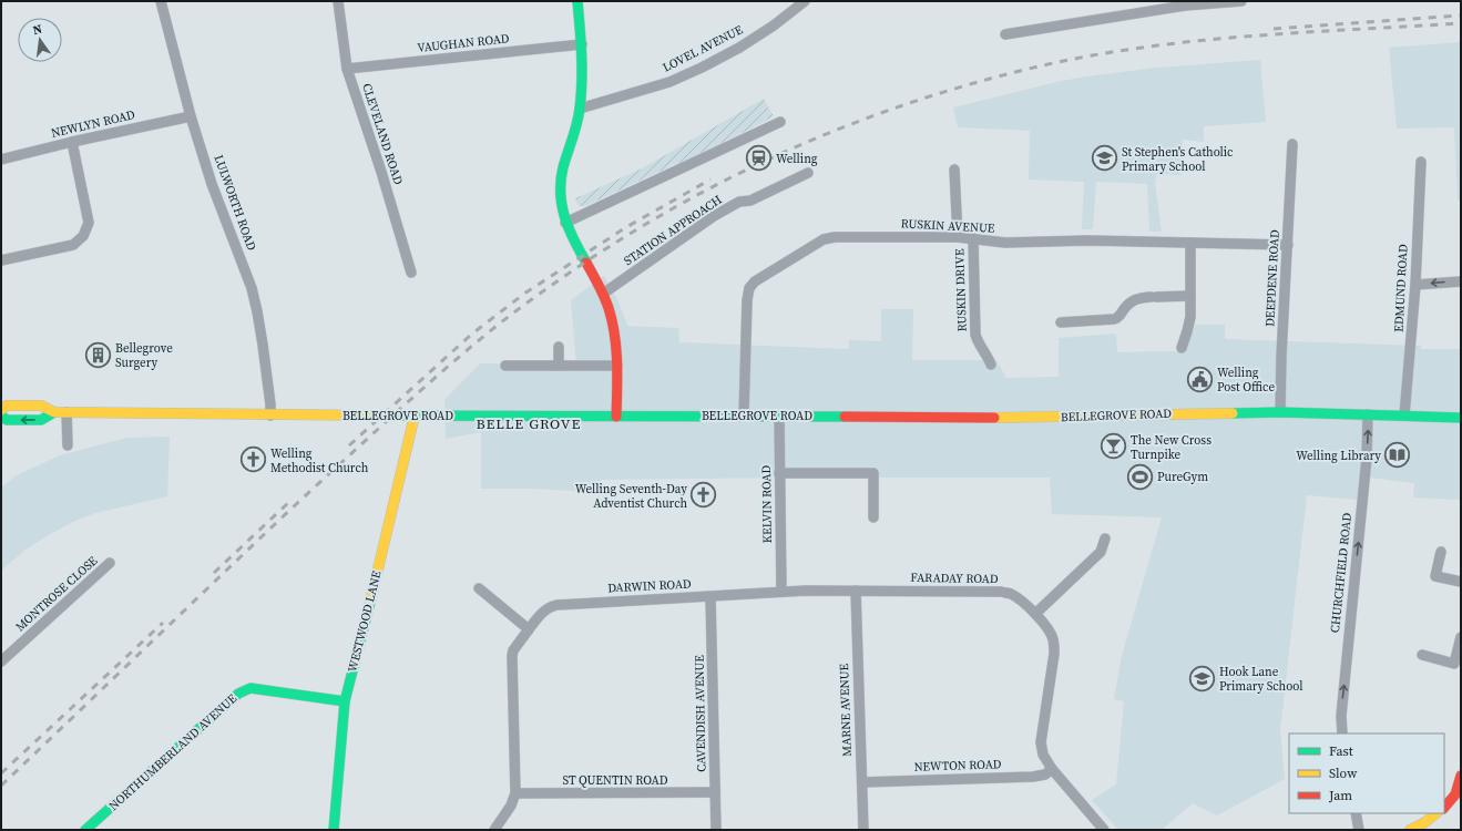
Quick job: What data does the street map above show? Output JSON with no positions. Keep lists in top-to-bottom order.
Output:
{
  "streets": {
    "main road": ["BELLEGROVE ROAD", "WESTWOOD LANE", "NORTHUMBERLAND AVENUE"],
    "street": [
      "VAUGHAN ROAD",
      "LOVEL AVENUE",
      "NEWLYN ROAD",
      "CLEVELAND ROAD",
      "LULWORTH ROAD",
      "RUSKIN AVENUE",
      "STATION APPROACH",
      "DEEPDENE ROAD",
      "EDMUND ROAD",
      "RUSKIN DRIVE",
      "KELVIN ROAD",
      "CHURCHFIELD ROAD",
      "FARADAY ROAD",
      "DARWIN ROAD",
      "MONTROSE CLOSE",
      "MARNE AVENUE",
      "CAVENDISH AVENUE",
      "NEWTON ROAD",
      "ST QUENTIN ROAD"
    ]
  },
  "crossings": [
    ["VAUGHAN ROAD", "CLEVELAND ROAD"],
    ["NEWLYN ROAD", "LULWORTH ROAD"],
    ["LULWORTH ROAD", "BELLEGROVE ROAD"],
    ["RUSKIN AVENUE", "DEEPDENE ROAD"],
    ["RUSKIN AVENUE", "RUSKIN DRIVE"],
    ["RUSKIN AVENUE", "BELLEGROVE ROAD"],
    ["DEEPDENE ROAD", "BELLEGROVE ROAD"],
    ["EDMUND ROAD", "BELLEGROVE ROAD"],
    ["BELLEGROVE ROAD", "KELVIN ROAD"],
    ["BELLEGROVE ROAD", "CHURCHFIELD ROAD"],
    ["BELLEGROVE ROAD", "WESTWOOD LANE"],
    ["KELVIN ROAD", "FARADAY ROAD"],
    ["KELVIN ROAD", "DARWIN ROAD"],
    ["FARADAY ROAD", "DARWIN ROAD"],
    ["FARADAY ROAD", "MARNE AVENUE"],
    ["FARADAY ROAD", "NEWTON ROAD"],
    ["DARWIN ROAD", "CAVENDISH AVENUE"],
    ["DARWIN ROAD", "ST QUENTIN ROAD"],
    ["WESTWOOD LANE", "NORTHUMBERLAND AVENUE"],
    ["MARNE AVENUE", "NEWTON ROAD"],
    ["CAVENDISH AVENUE", "ST QUENTIN ROAD"]
  ],
  "one_way": ["CHURCHFIELD ROAD"],
  "districts": ["BELLE GROVE"],
  "places": {
    "station": ["Welling"],
    "school or university": ["St Stephen's Catholic Primary School", "Hook Lane Primary School"],
    "building": ["Bellegrove Surgery"],
    "public building": ["Welling Post Office"],
    "bar": ["The New Cross Turnpike"],
    "library": ["Welling Library"],
    "church": ["Welling Methodist Church", "Welling Seventh-Day Adventist Church"],
    "sports": ["PureGym"]
  },
  "legend": ["Fast", "Slow", "Jam"],
  "north": "top"
}
